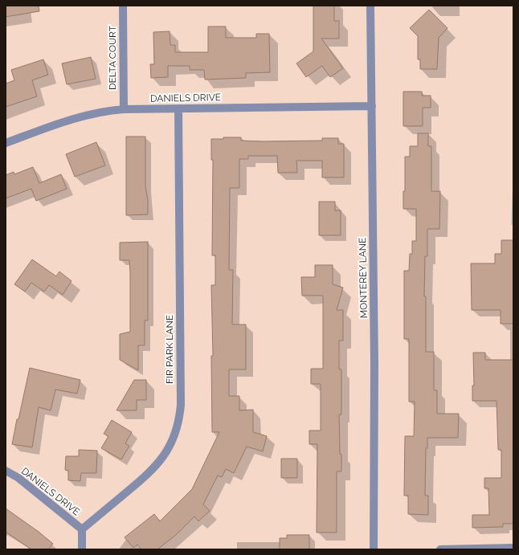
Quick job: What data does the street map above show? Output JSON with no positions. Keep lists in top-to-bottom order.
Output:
{
  "streets": {
    "street": [
      "DELTA COURT",
      "DANIELS DRIVE",
      "MONTEREY LANE",
      "FIR PARK LANE"
    ]
  },
  "crossings": [
    ["DELTA COURT", "DANIELS DRIVE"],
    ["DANIELS DRIVE", "MONTEREY LANE"],
    ["DANIELS DRIVE", "FIR PARK LANE"]
  ]
}
